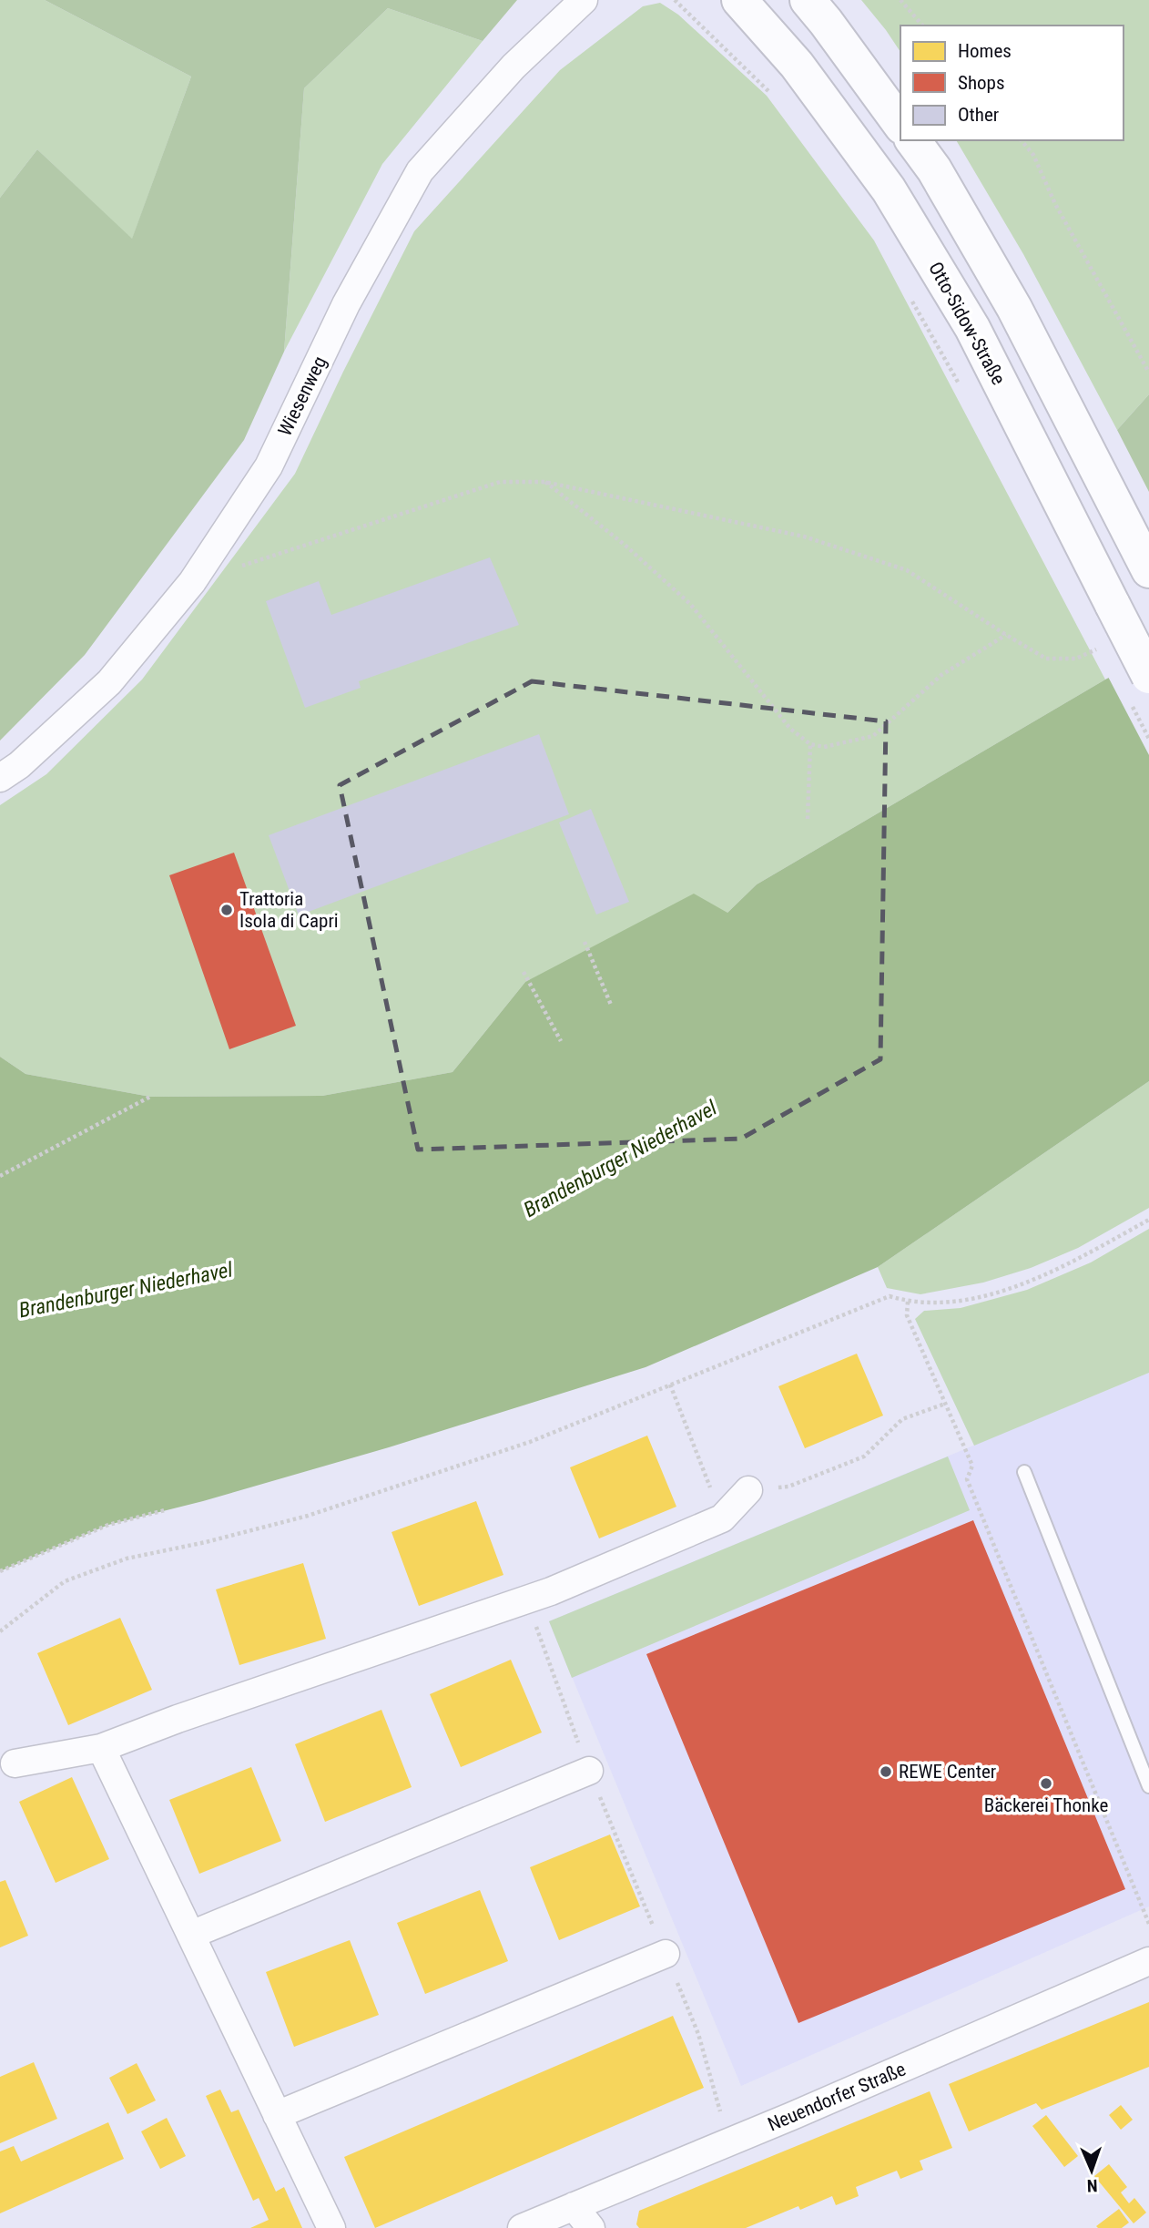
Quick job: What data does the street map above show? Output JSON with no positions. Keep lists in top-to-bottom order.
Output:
{
  "streets": {
    "main road": ["Otto-Sidow-Straße"],
    "street": ["Wiesenweg", "Neuendorfer Straße"]
  },
  "water": ["Brandenburger Niederhavel"],
  "places": ["Trattoria Isola di Capri", "REWE Center", "Bäckerei Thonke"],
  "legend": ["Homes", "Shops", "Other"],
  "north": "bottom"
}
